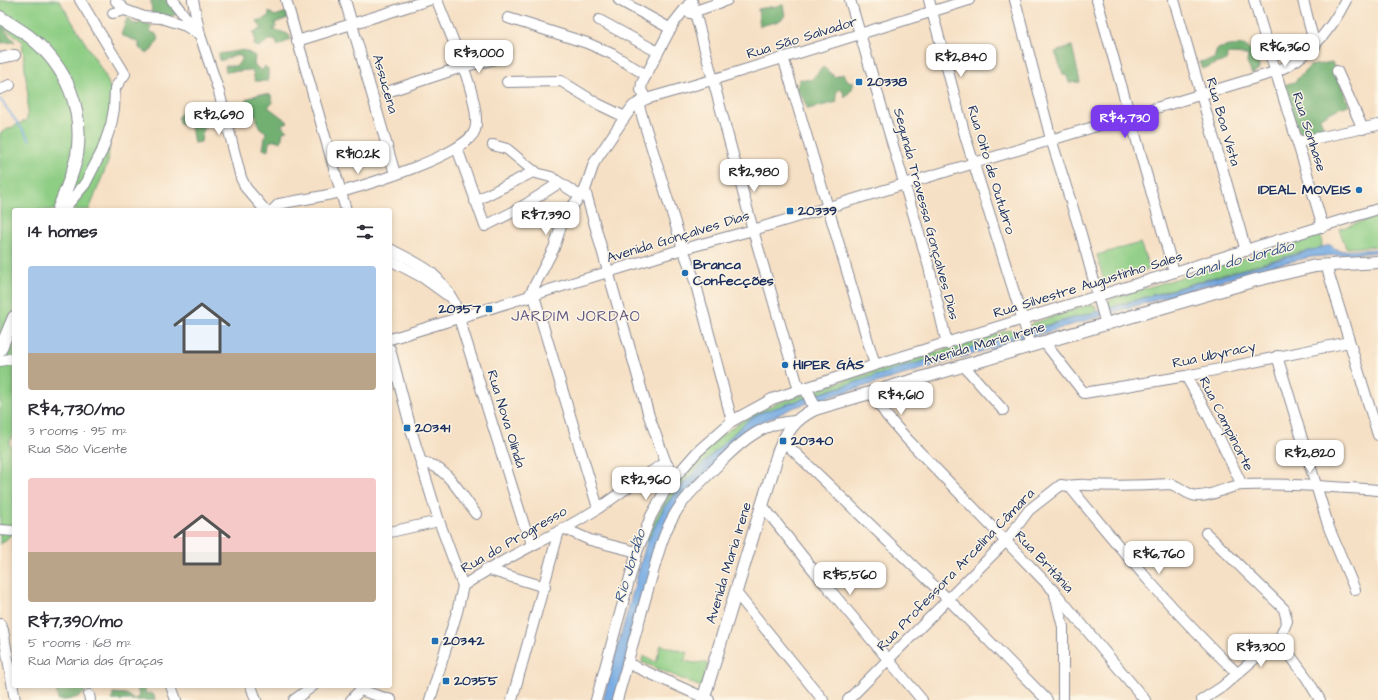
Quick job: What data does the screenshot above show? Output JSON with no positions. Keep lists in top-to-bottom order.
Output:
{
  "streets": {
    "main road": ["Avenida Maria Irene"],
    "street": [
      "Rua São Salvador",
      "Assucena",
      "Rua Boa Vista",
      "Rua Sonhase",
      "Rua Oito de Outubro",
      "Segunda Travessa Gonçalves Dias",
      "Avenida Gonçalves Dias",
      "Rua Silvestre Augustinho Sales",
      "Rua Ubyracy",
      "Rua Nova Olinda",
      "Rua Campinorte",
      "Rua do Progresso",
      "Rua Britânia",
      "Rua Professora Arcelina Câmara"
    ]
  },
  "crossings": [
    ["Rua São Salvador", "Rua Oito de Outubro"],
    ["Rua São Salvador", "Segunda Travessa Gonçalves Dias"],
    ["Rua Boa Vista", "Avenida Gonçalves Dias"],
    ["Rua Boa Vista", "Rua Silvestre Augustinho Sales"],
    ["Rua Sonhase", "Avenida Gonçalves Dias"],
    ["Rua Sonhase", "Rua Silvestre Augustinho Sales"],
    ["Rua Oito de Outubro", "Avenida Gonçalves Dias"],
    ["Rua Oito de Outubro", "Rua Silvestre Augustinho Sales"],
    ["Rua Oito de Outubro", "Avenida Maria Irene"],
    ["Segunda Travessa Gonçalves Dias", "Avenida Gonçalves Dias"],
    ["Segunda Travessa Gonçalves Dias", "Rua Silvestre Augustinho Sales"],
    ["Avenida Gonçalves Dias", "Rua Nova Olinda"],
    ["Avenida Maria Irene", "Rua Ubyracy"],
    ["Avenida Maria Irene", "Rua Britânia"],
    ["Rua Ubyracy", "Rua Campinorte"],
    ["Rua Nova Olinda", "Rua do Progresso"],
    ["Rua Campinorte", "Rua Professora Arcelina Câmara"],
    ["Rua Britânia", "Rua Professora Arcelina Câmara"]
  ],
  "districts": ["JARDIM JORDAO"],
  "water": ["Canal do Jordão", "Rio Jordão"],
  "places": {
    "transit": [
      "20338",
      "20339",
      "20357",
      "20341",
      "20340",
      "20342",
      "20355"
    ],
    "other": ["IDEAL MOVEIS", "Branca Confecções", "HIPER GÁS"]
  },
  "page": {
    "price": [
      "R$6,360",
      "R$3,000",
      "R$2,840",
      "R$2,690",
      "R$4,730",
      "R$10.2K",
      "R$2,980",
      "R$7,390",
      "R$4,610",
      "R$2,820",
      "R$2,960",
      "R$6,760",
      "R$5,560",
      "R$3,300"
    ],
    "heading": "14 homes",
    "list": [
      {
        "name": "R$4,730/mo",
        "note": "3 rooms · 95 m² · Rua São Vicente"
      },
      {
        "name": "R$7,390/mo",
        "note": "5 rooms · 168 m² · Rua Maria das Graças"
      }
    ]
  }
}
